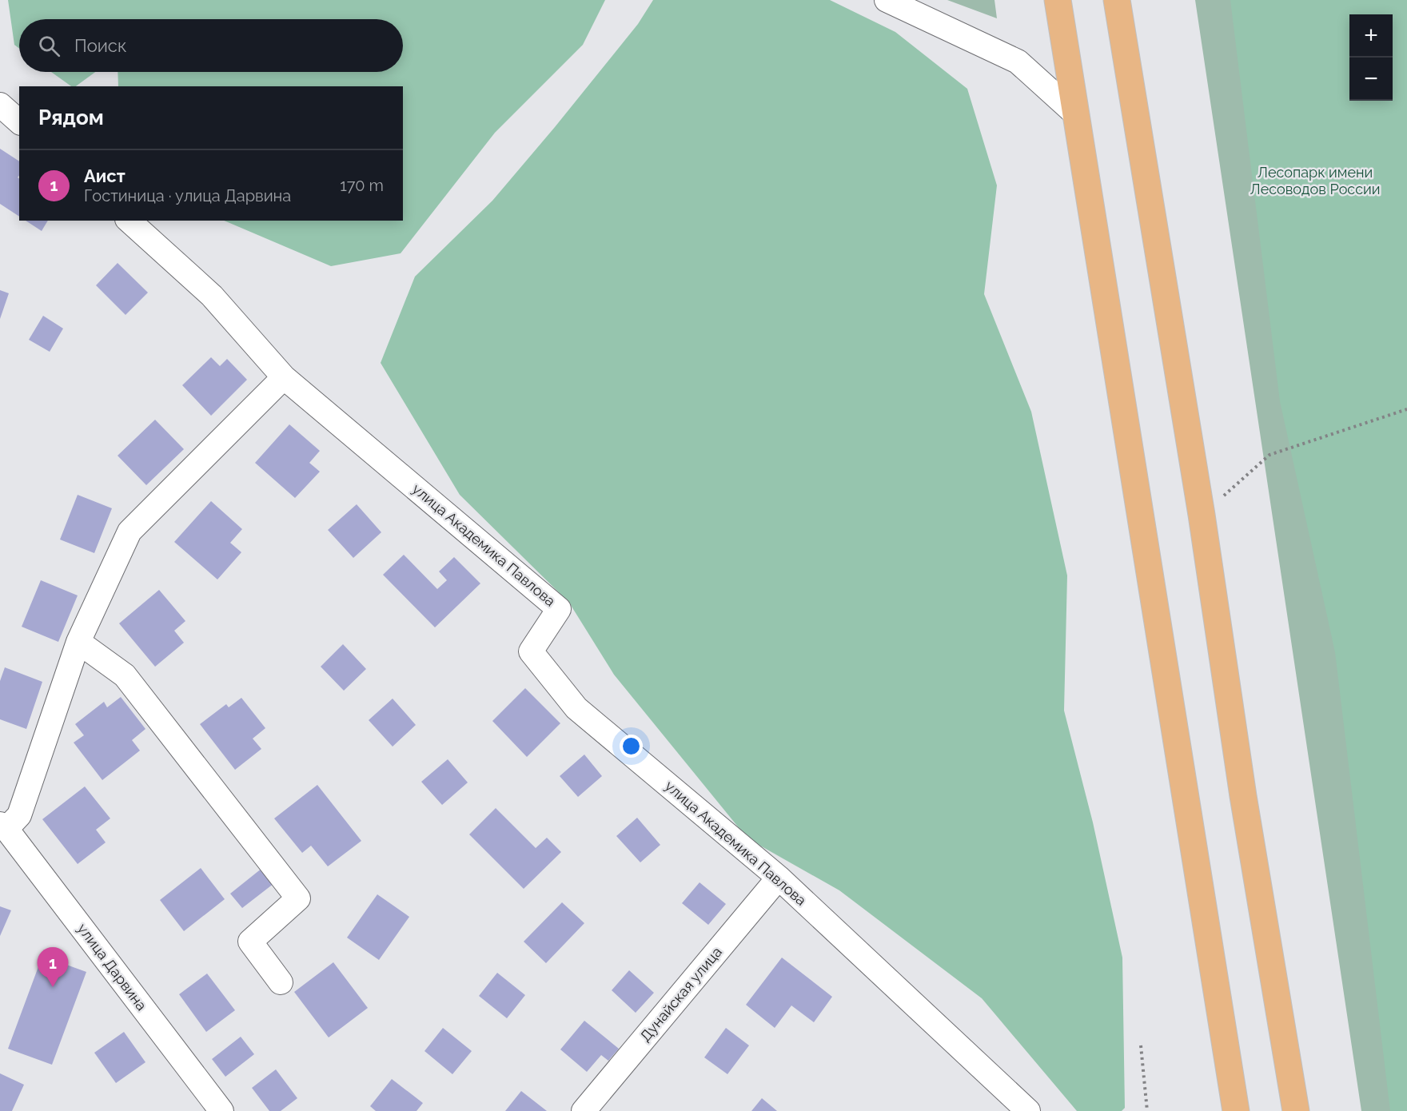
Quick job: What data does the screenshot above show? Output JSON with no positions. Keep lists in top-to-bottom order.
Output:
{
  "streets": {
    "street": ["улица Академика Павлова", "улица Дарвина", "Дунайская улица"]
  },
  "crossings": [
    ["улица Академика Павлова", "Дунайская улица"]
  ],
  "parks": ["Лесопарк имени Лесоводов России"],
  "page": {
    "map_buttons": ["+", "−"],
    "search": "Поиск",
    "heading": "Рядом",
    "list": [
      {
        "mark": "1",
        "name": "Аист",
        "note": "Гостиница · улица Дарвина",
        "value": "170 m"
      }
    ],
    "pins": "1"
  }
}
